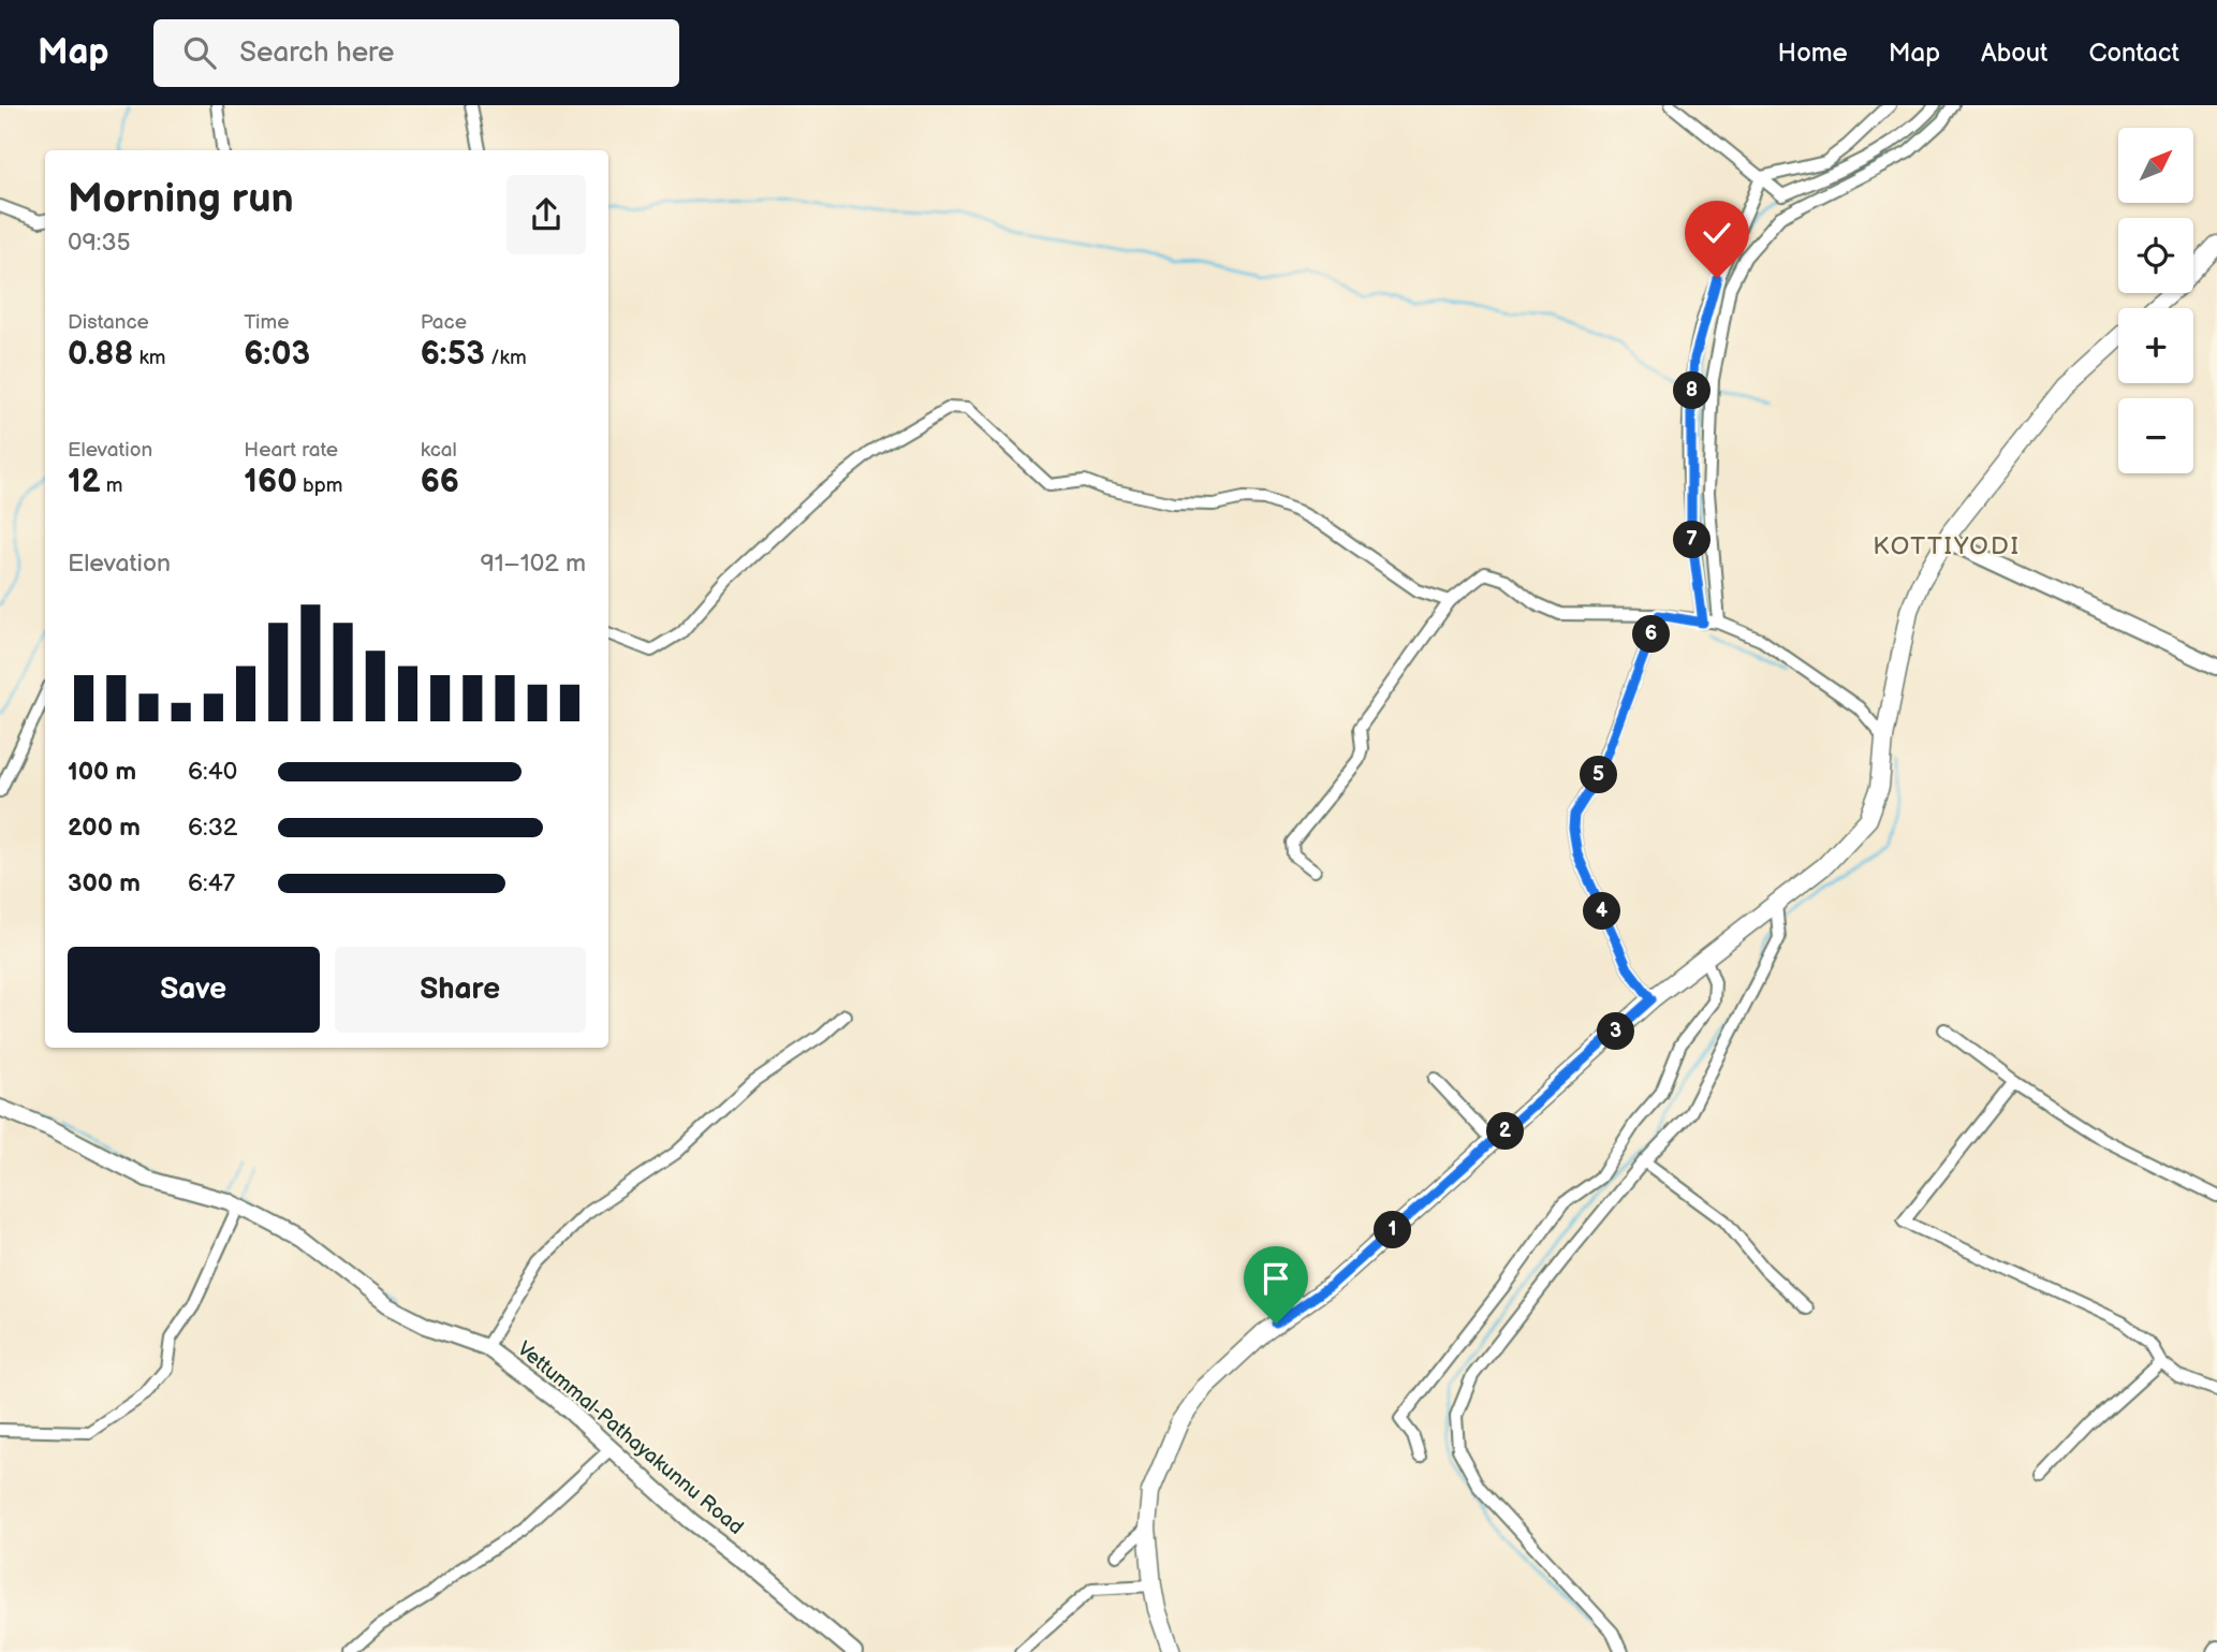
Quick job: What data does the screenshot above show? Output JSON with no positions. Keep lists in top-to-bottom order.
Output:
{
  "streets": {
    "main road": ["Vettummal-Pathayakunnu Road"]
  },
  "districts": ["KOTTIYODI"],
  "north": "top right",
  "page": {
    "header": "Map",
    "search": "Search here",
    "nav": [
      "Home",
      "Map",
      "About",
      "Contact"
    ],
    "map_buttons": ["+", "−"],
    "heading": ["Morning run", "09:35"],
    "stats": [
      ["Distance", "0.88 km"],
      ["Time", "6:03"],
      ["Pace", "6:53 /km"],
      ["Elevation", "12 m"],
      ["Heart rate", "160 bpm"],
      ["kcal", "66"]
    ],
    "pins": [
      "8",
      "7",
      "6",
      "5",
      "4",
      "3",
      "2",
      "1"
    ],
    "chart": ["Elevation", "91–102 m"],
    "list": [
      {
        "name": "100 m",
        "note": "6:40"
      },
      {
        "name": "200 m",
        "note": "6:32"
      },
      {
        "name": "300 m",
        "note": "6:47"
      }
    ],
    "buttons": ["Save", "Share"]
  }
}
